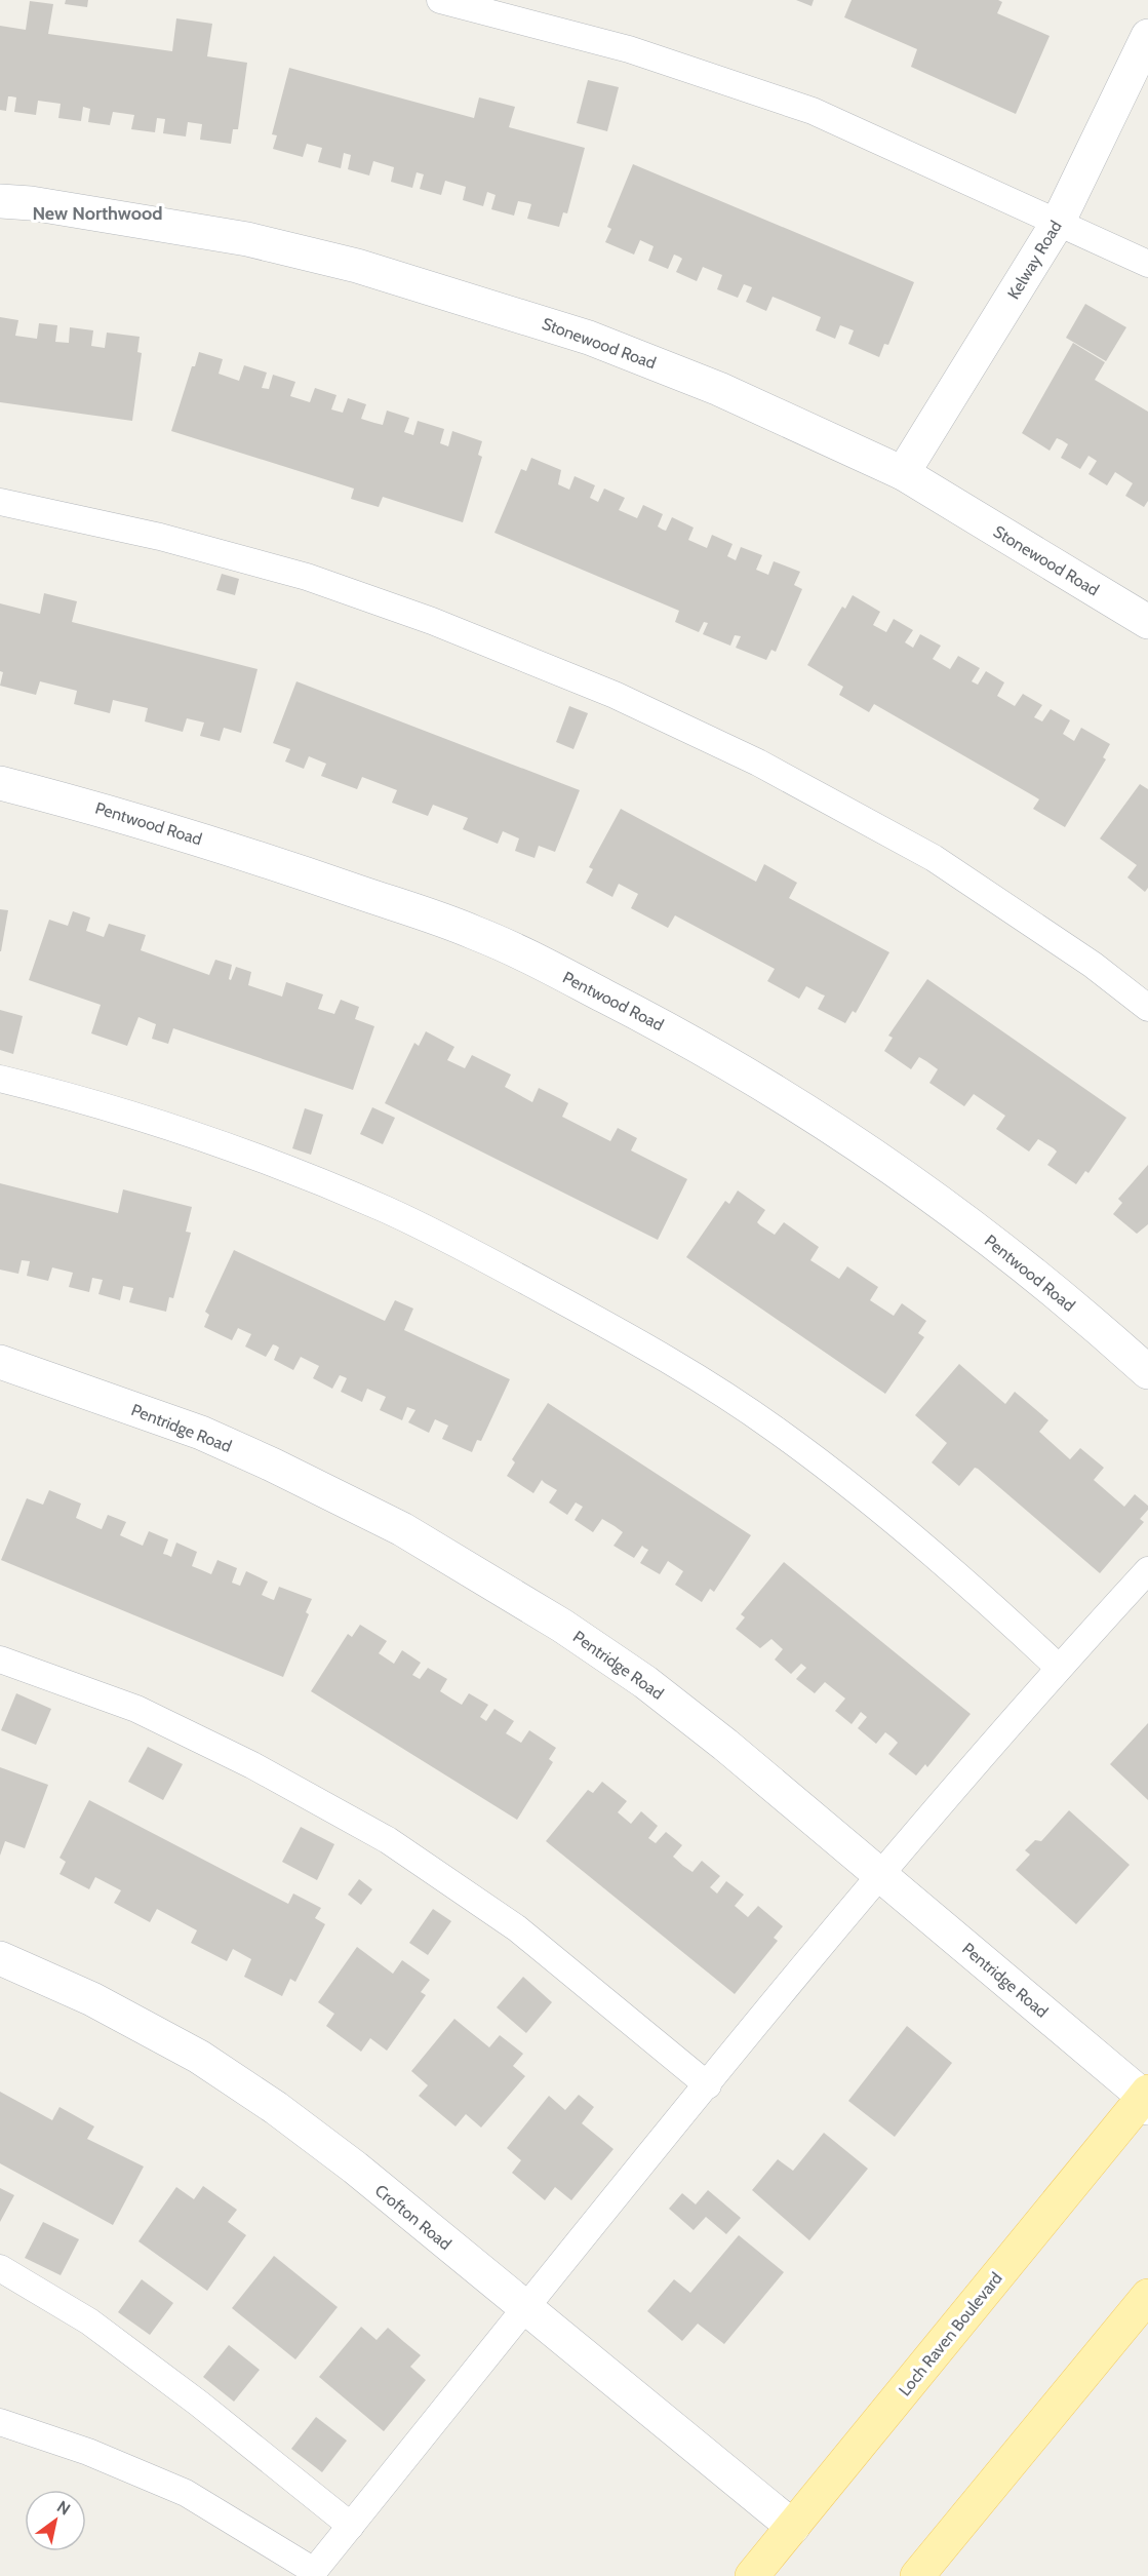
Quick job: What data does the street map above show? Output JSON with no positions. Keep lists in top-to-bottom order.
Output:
{
  "streets": {
    "main road": ["Loch Raven Boulevard"],
    "street": [
      "Kelway Road",
      "Stonewood Road",
      "Pentwood Road",
      "Pentridge Road",
      "Crofton Road"
    ]
  },
  "crossings": [
    ["Kelway Road", "Stonewood Road"],
    ["Pentridge Road", "Loch Raven Boulevard"],
    ["Crofton Road", "Loch Raven Boulevard"]
  ],
  "districts": ["New Northwood"],
  "north": "top right"
}
